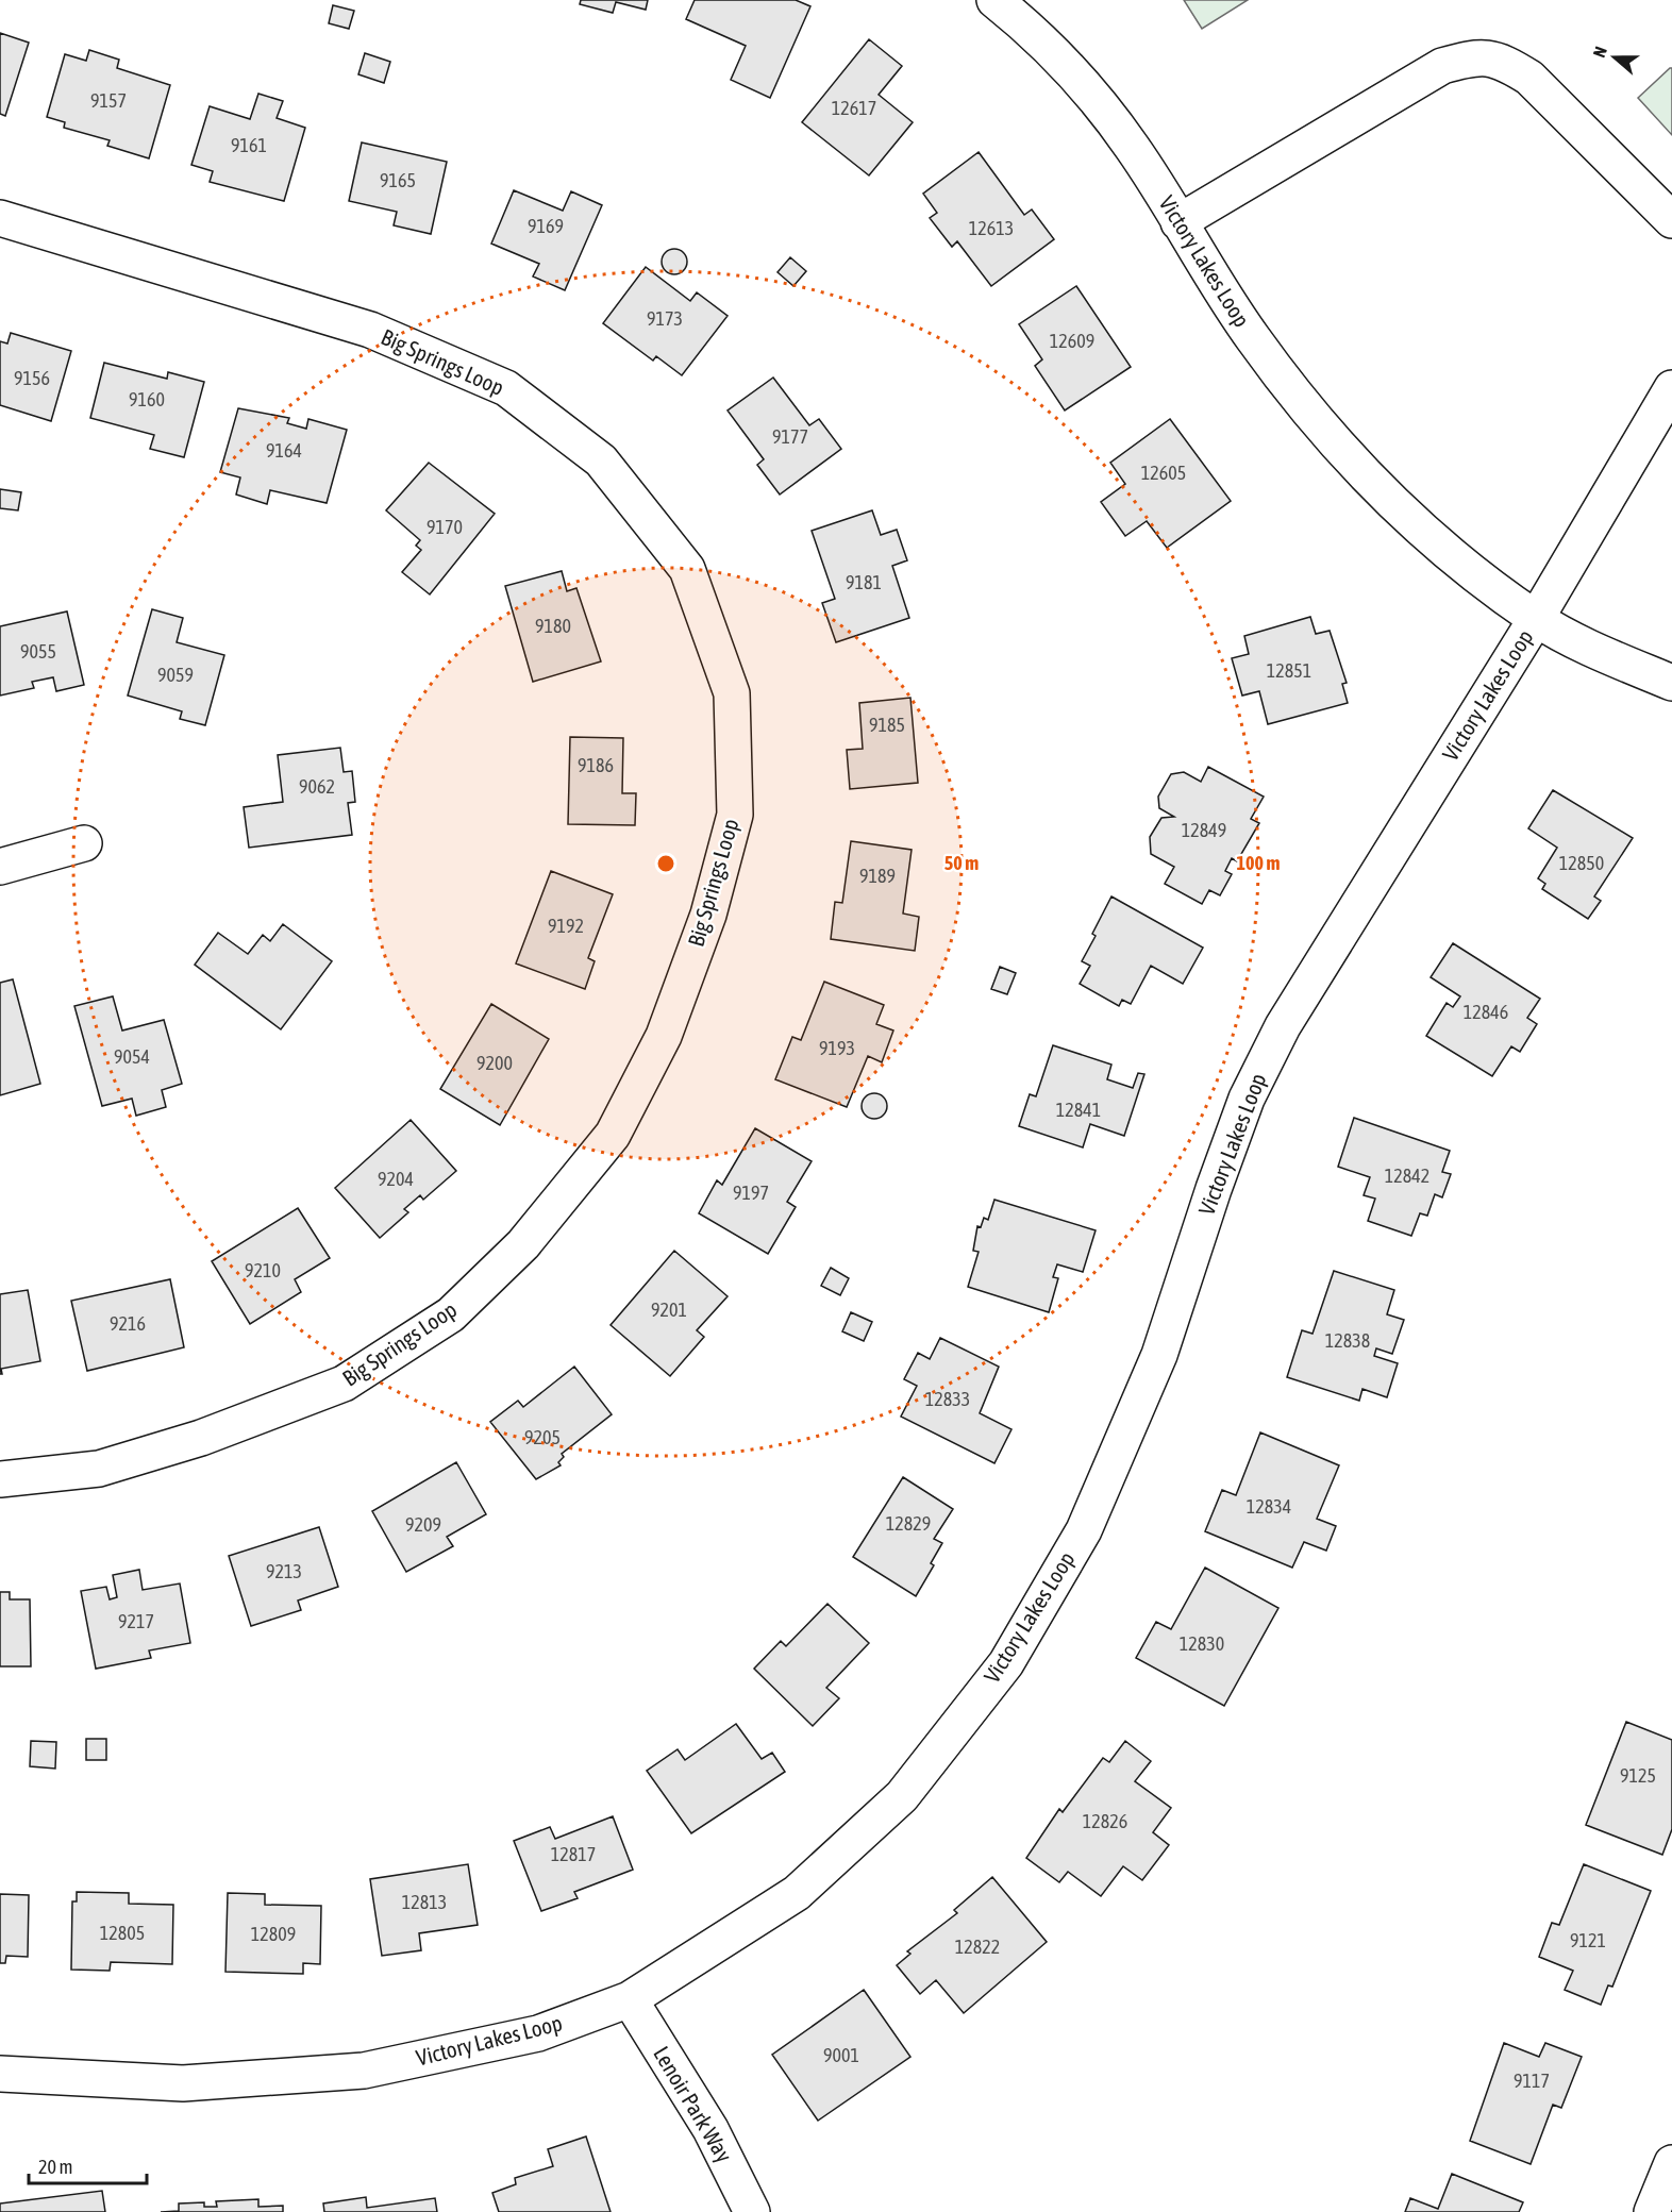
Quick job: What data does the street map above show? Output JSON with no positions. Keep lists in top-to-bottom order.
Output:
{
  "streets": {
    "street": ["Victory Lakes Loop", "Big Springs Loop", "Lenoir Park Way"]
  },
  "crossings": [
    ["Victory Lakes Loop", "Lenoir Park Way"]
  ],
  "house_numbers": [
    "9157",
    "12617",
    "9161",
    "9165",
    "9169",
    "12613",
    "9173",
    "12609",
    "9156",
    "9160",
    "9177",
    "9164",
    "12605",
    "9170",
    "9181",
    "9180",
    "9055",
    "12851",
    "9059",
    "9185",
    "9186",
    "9062",
    "12849",
    "12850",
    "9189",
    "9192",
    "12846",
    "9193",
    "9054",
    "9200",
    "12841",
    "12842",
    "9204",
    "9197",
    "9210",
    "9201",
    "9216",
    "12838",
    "12833",
    "9205",
    "12834",
    "12829",
    "9209",
    "9213",
    "9217",
    "12830",
    "9125",
    "12826",
    "12817",
    "12813",
    "12805",
    "12809",
    "9121",
    "12822",
    "9001",
    "9117"
  ],
  "scale_bar": "20 m",
  "north": "left",
  "rings": ["50 m", "100 m"]
}
